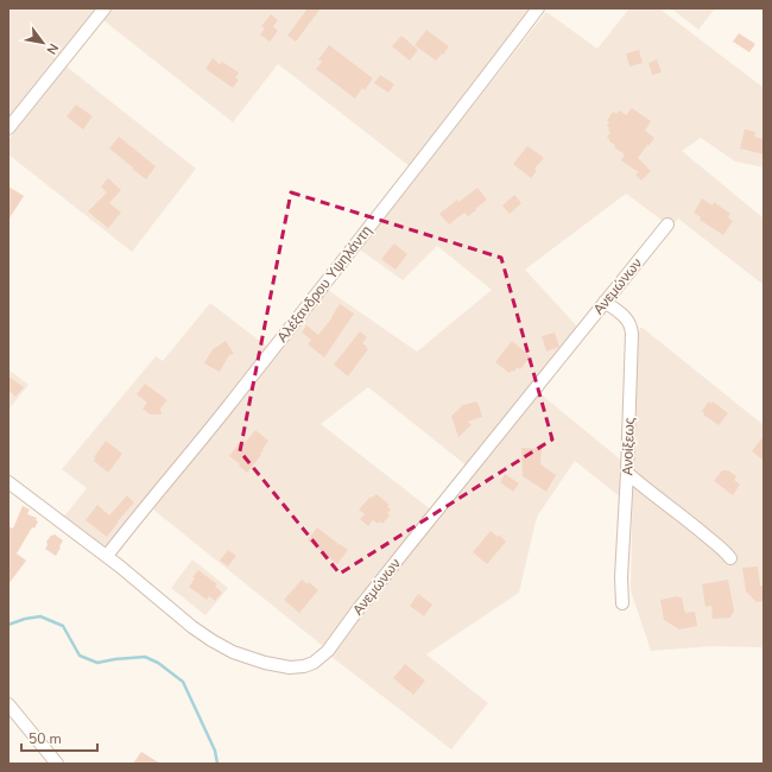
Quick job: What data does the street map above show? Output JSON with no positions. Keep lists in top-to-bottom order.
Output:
{
  "streets": {
    "street": ["Αλέξανδρου Υψηλάντη", "Ανεμώνων", "Ανοίξεως"]
  },
  "crossings": [
    ["Αλέξανδρου Υψηλάντη", "Ανεμώνων"],
    ["Ανεμώνων", "Ανοίξεως"]
  ],
  "scale_bar": "50 m",
  "north": "bottom right"
}
